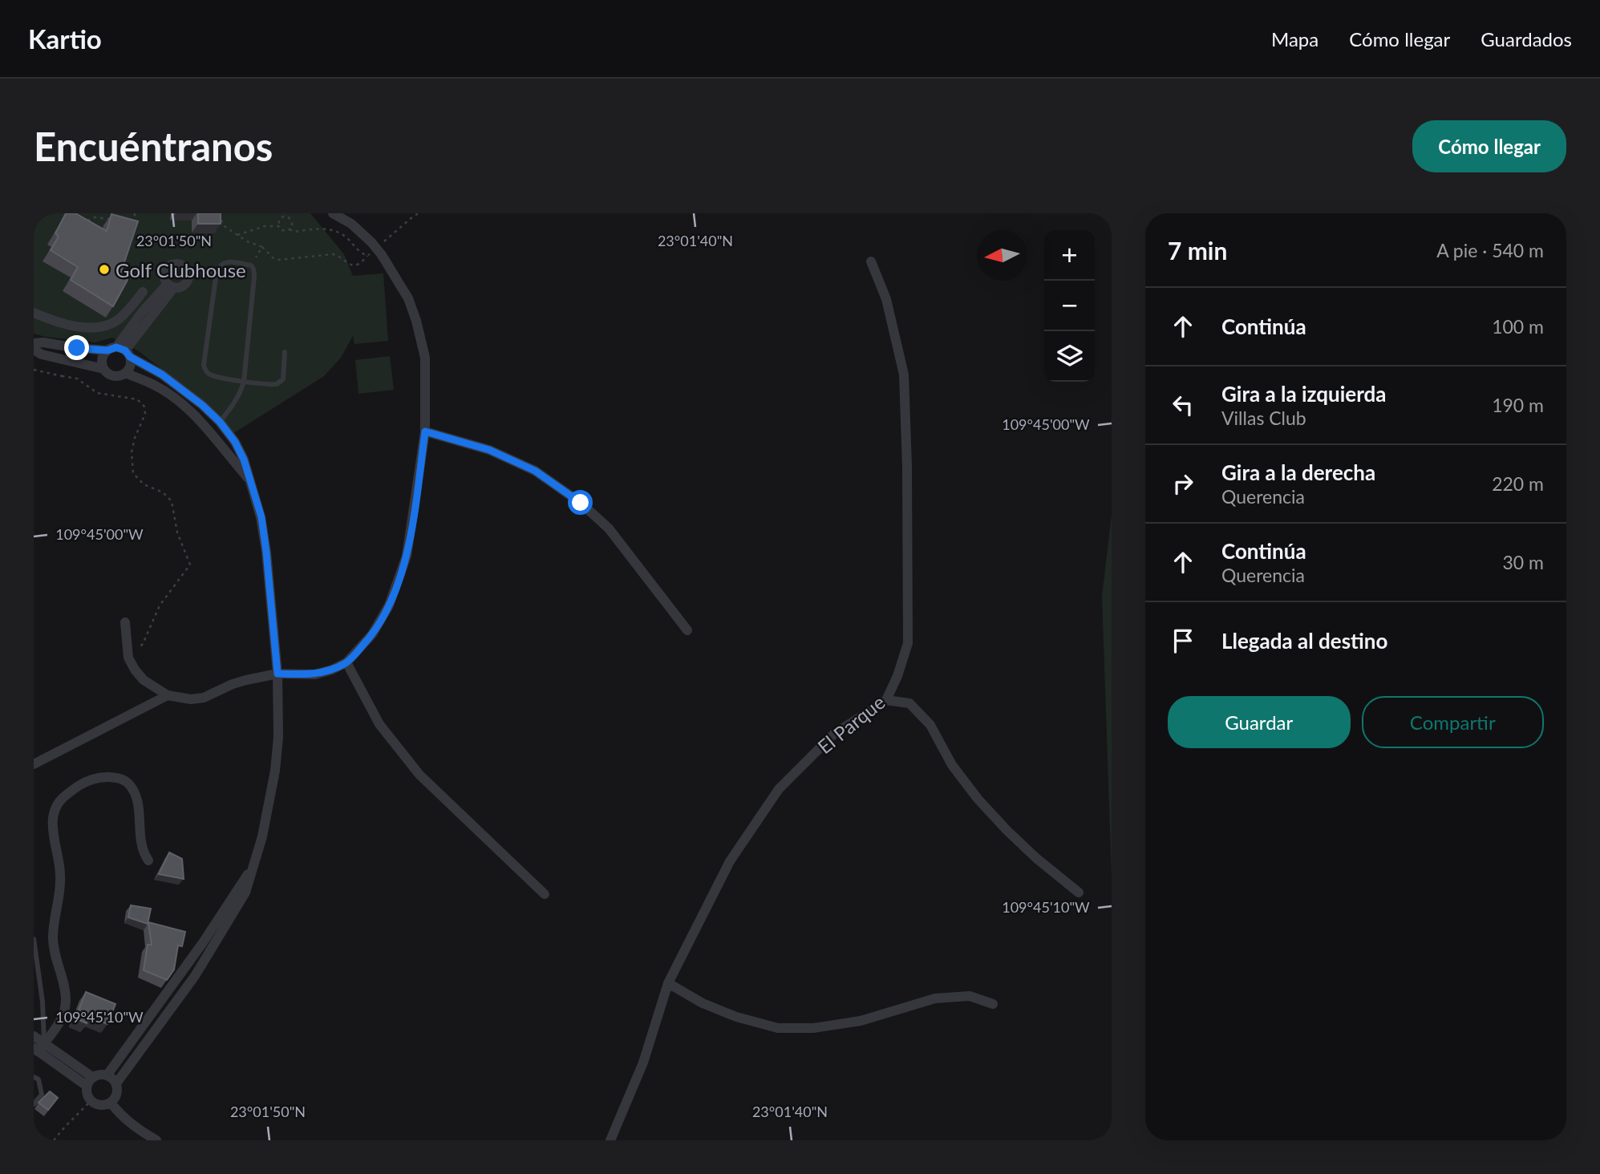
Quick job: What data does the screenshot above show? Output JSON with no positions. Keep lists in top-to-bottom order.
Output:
{
  "streets": {
    "street": ["El Parque"]
  },
  "places": ["Golf Clubhouse"],
  "north": "left",
  "page": {
    "header": "Kartio",
    "nav": ["Mapa", "Cómo llegar", "Guardados"],
    "buttons": [
      "Cómo llegar",
      ["Guardar", "Compartir"]
    ],
    "title": "Encuéntranos",
    "heading": ["7 min", "A pie · 540 m"],
    "map_buttons": ["+", "−"],
    "list": [
      ["Continúa", "100 m"],
      ["Gira a la izquierda", "Villas Club", "190 m"],
      ["Gira a la derecha", "Querencia", "220 m"],
      ["Continúa", "Querencia", "30 m"],
      "Llegada al destino"
    ]
  },
  "coordinates": [
    "23°01'50\"N",
    "23°01'40\"N",
    "109°45'00\"W",
    "109°45'10\"W"
  ]
}
